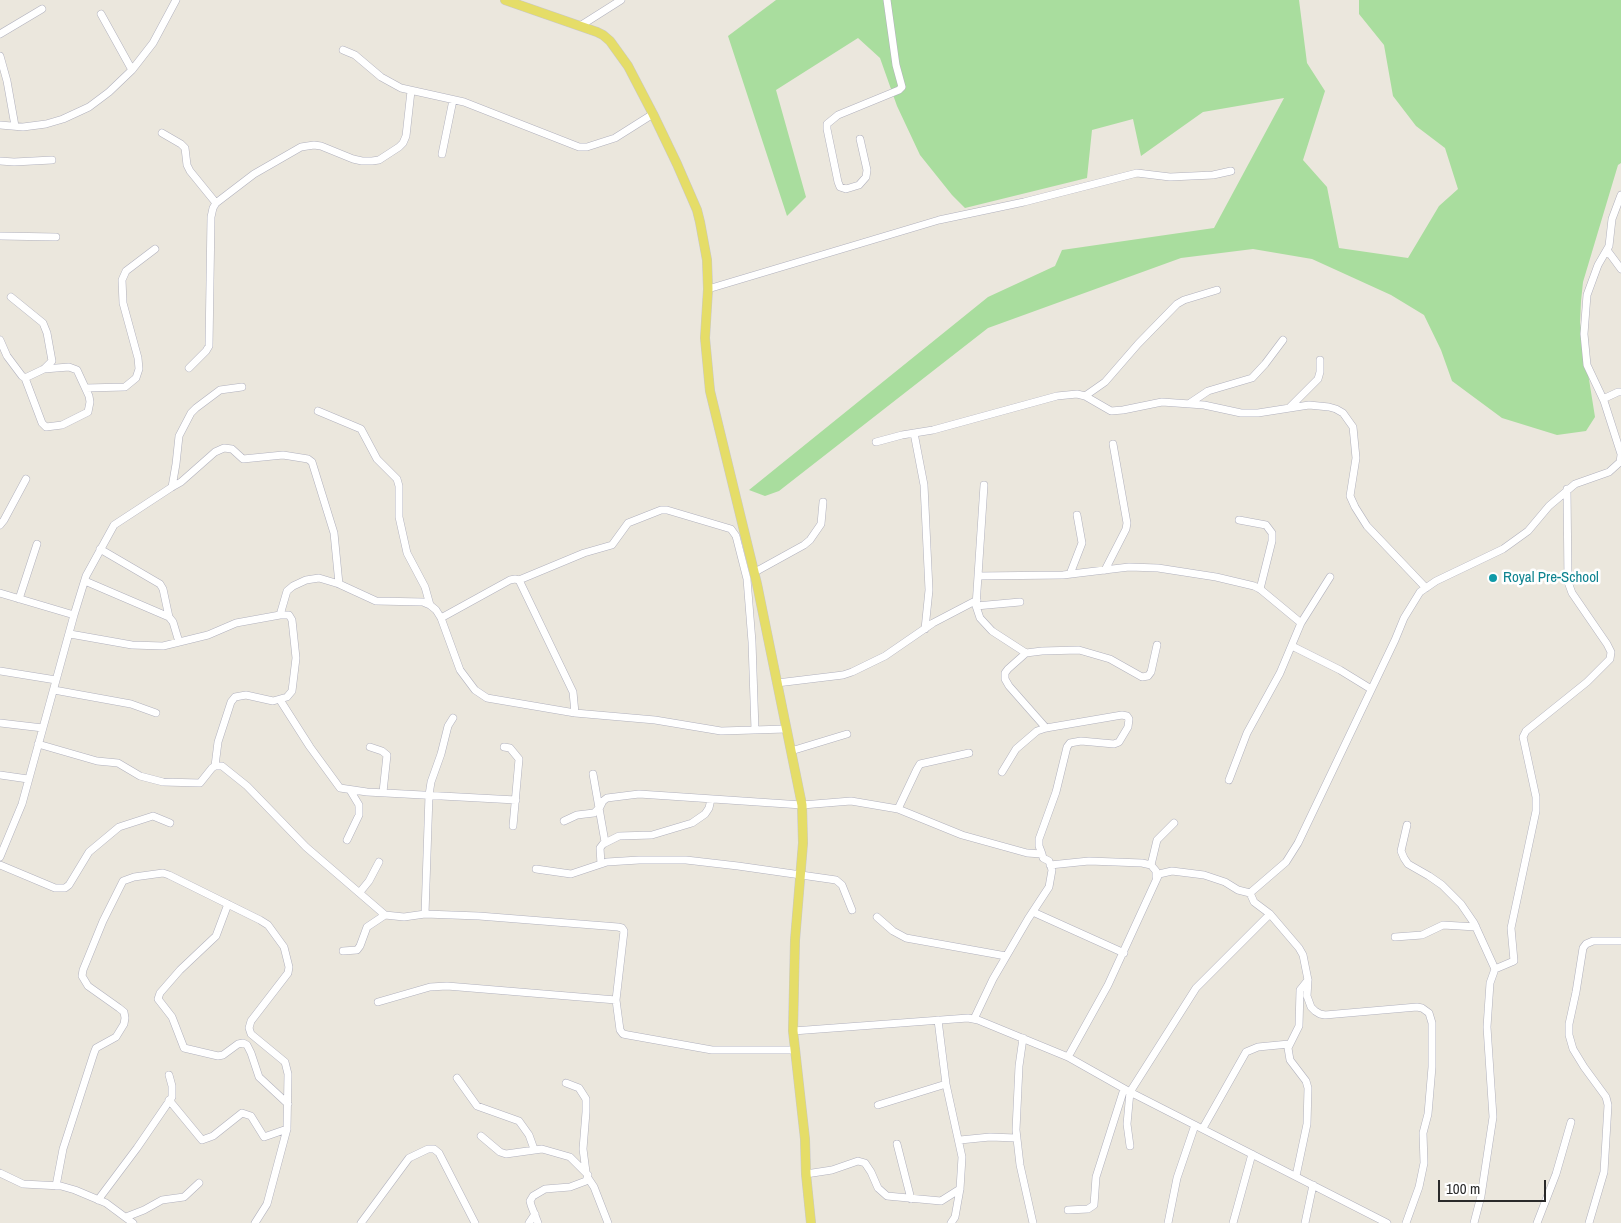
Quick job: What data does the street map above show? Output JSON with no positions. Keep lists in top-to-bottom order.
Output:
{
  "places": ["Royal Pre-School"],
  "scale_bar": "100 m"
}
